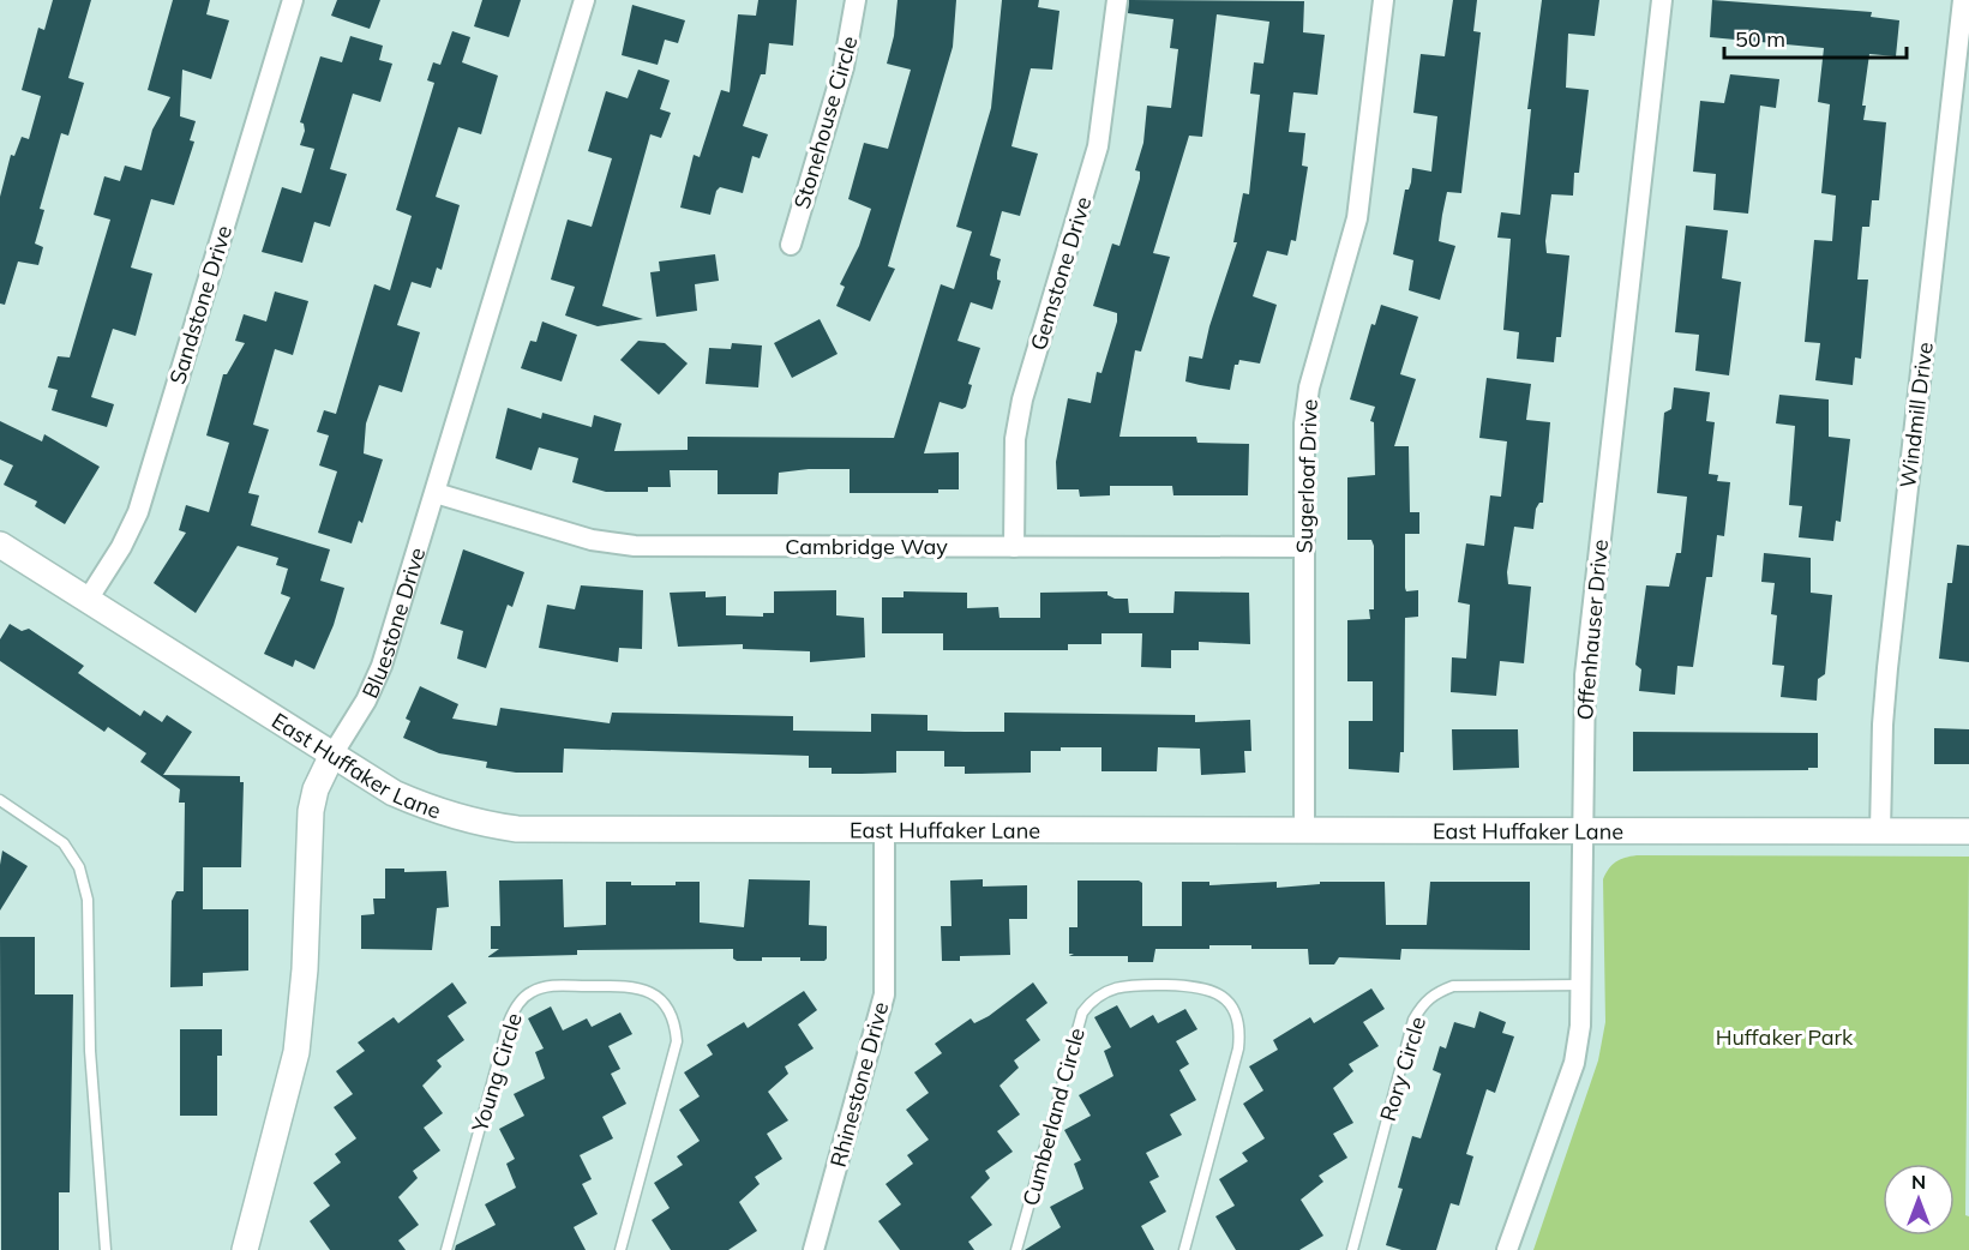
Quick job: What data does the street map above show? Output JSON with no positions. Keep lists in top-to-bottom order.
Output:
{
  "streets": {
    "street": [
      "Stonehouse Circle",
      "Gemstone Drive",
      "Sandstone Drive",
      "Windmill Drive",
      "Sugerloaf Drive",
      "Cambridge Way",
      "Bluestone Drive",
      "Offenhauser Drive",
      "East Huffaker Lane",
      "Rhinestone Drive"
    ],
    "lane": ["Rory Circle", "Young Circle", "Cumberland Circle"]
  },
  "crossings": [
    ["Gemstone Drive", "Cambridge Way"],
    ["Sandstone Drive", "East Huffaker Lane"],
    ["Windmill Drive", "East Huffaker Lane"],
    ["Sugerloaf Drive", "Cambridge Way"],
    ["Sugerloaf Drive", "East Huffaker Lane"],
    ["Cambridge Way", "Bluestone Drive"],
    ["Bluestone Drive", "East Huffaker Lane"],
    ["Offenhauser Drive", "East Huffaker Lane"],
    ["Offenhauser Drive", "Rory Circle"],
    ["East Huffaker Lane", "Rhinestone Drive"]
  ],
  "parks": ["Huffaker Park"],
  "scale_bar": "50 m",
  "north": "top"
}
